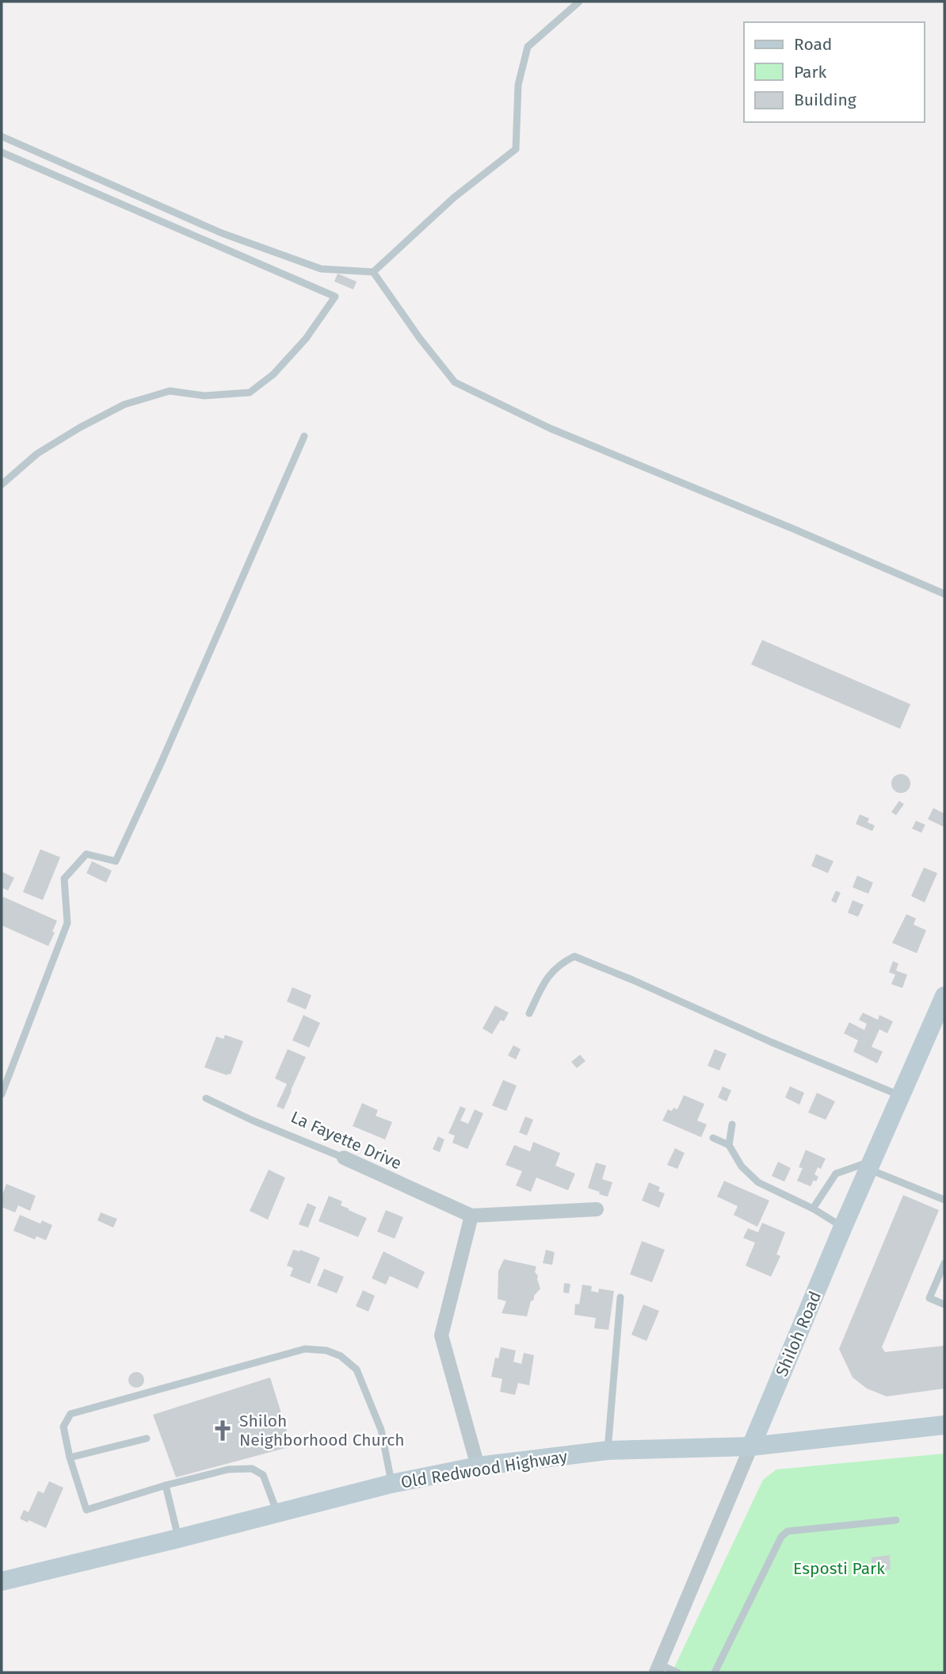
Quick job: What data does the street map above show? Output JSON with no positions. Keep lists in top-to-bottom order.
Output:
{
  "streets": {
    "main road": ["Shiloh Road", "Old Redwood Highway"],
    "street": ["La Fayette Drive"]
  },
  "crossings": [
    ["Shiloh Road", "Old Redwood Highway"]
  ],
  "parks": ["Esposti Park"],
  "places": {
    "church": ["Shiloh Neighborhood Church"]
  },
  "legend": ["Road", "Park", "Building"]
}
